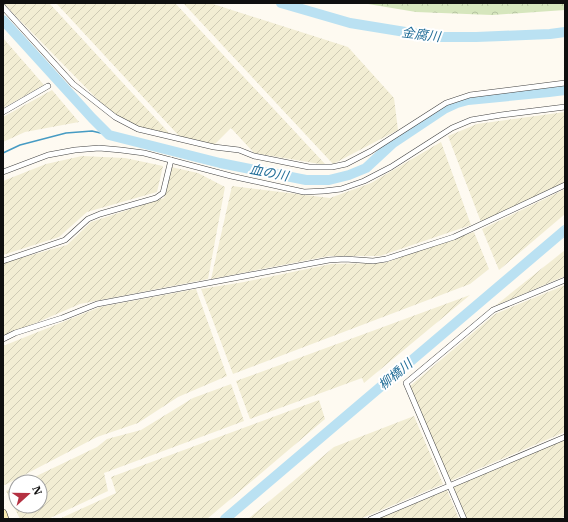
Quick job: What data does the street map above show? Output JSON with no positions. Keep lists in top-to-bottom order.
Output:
{
  "water": ["金腐川", "血の川", "柳橋川"],
  "north": "right"
}
